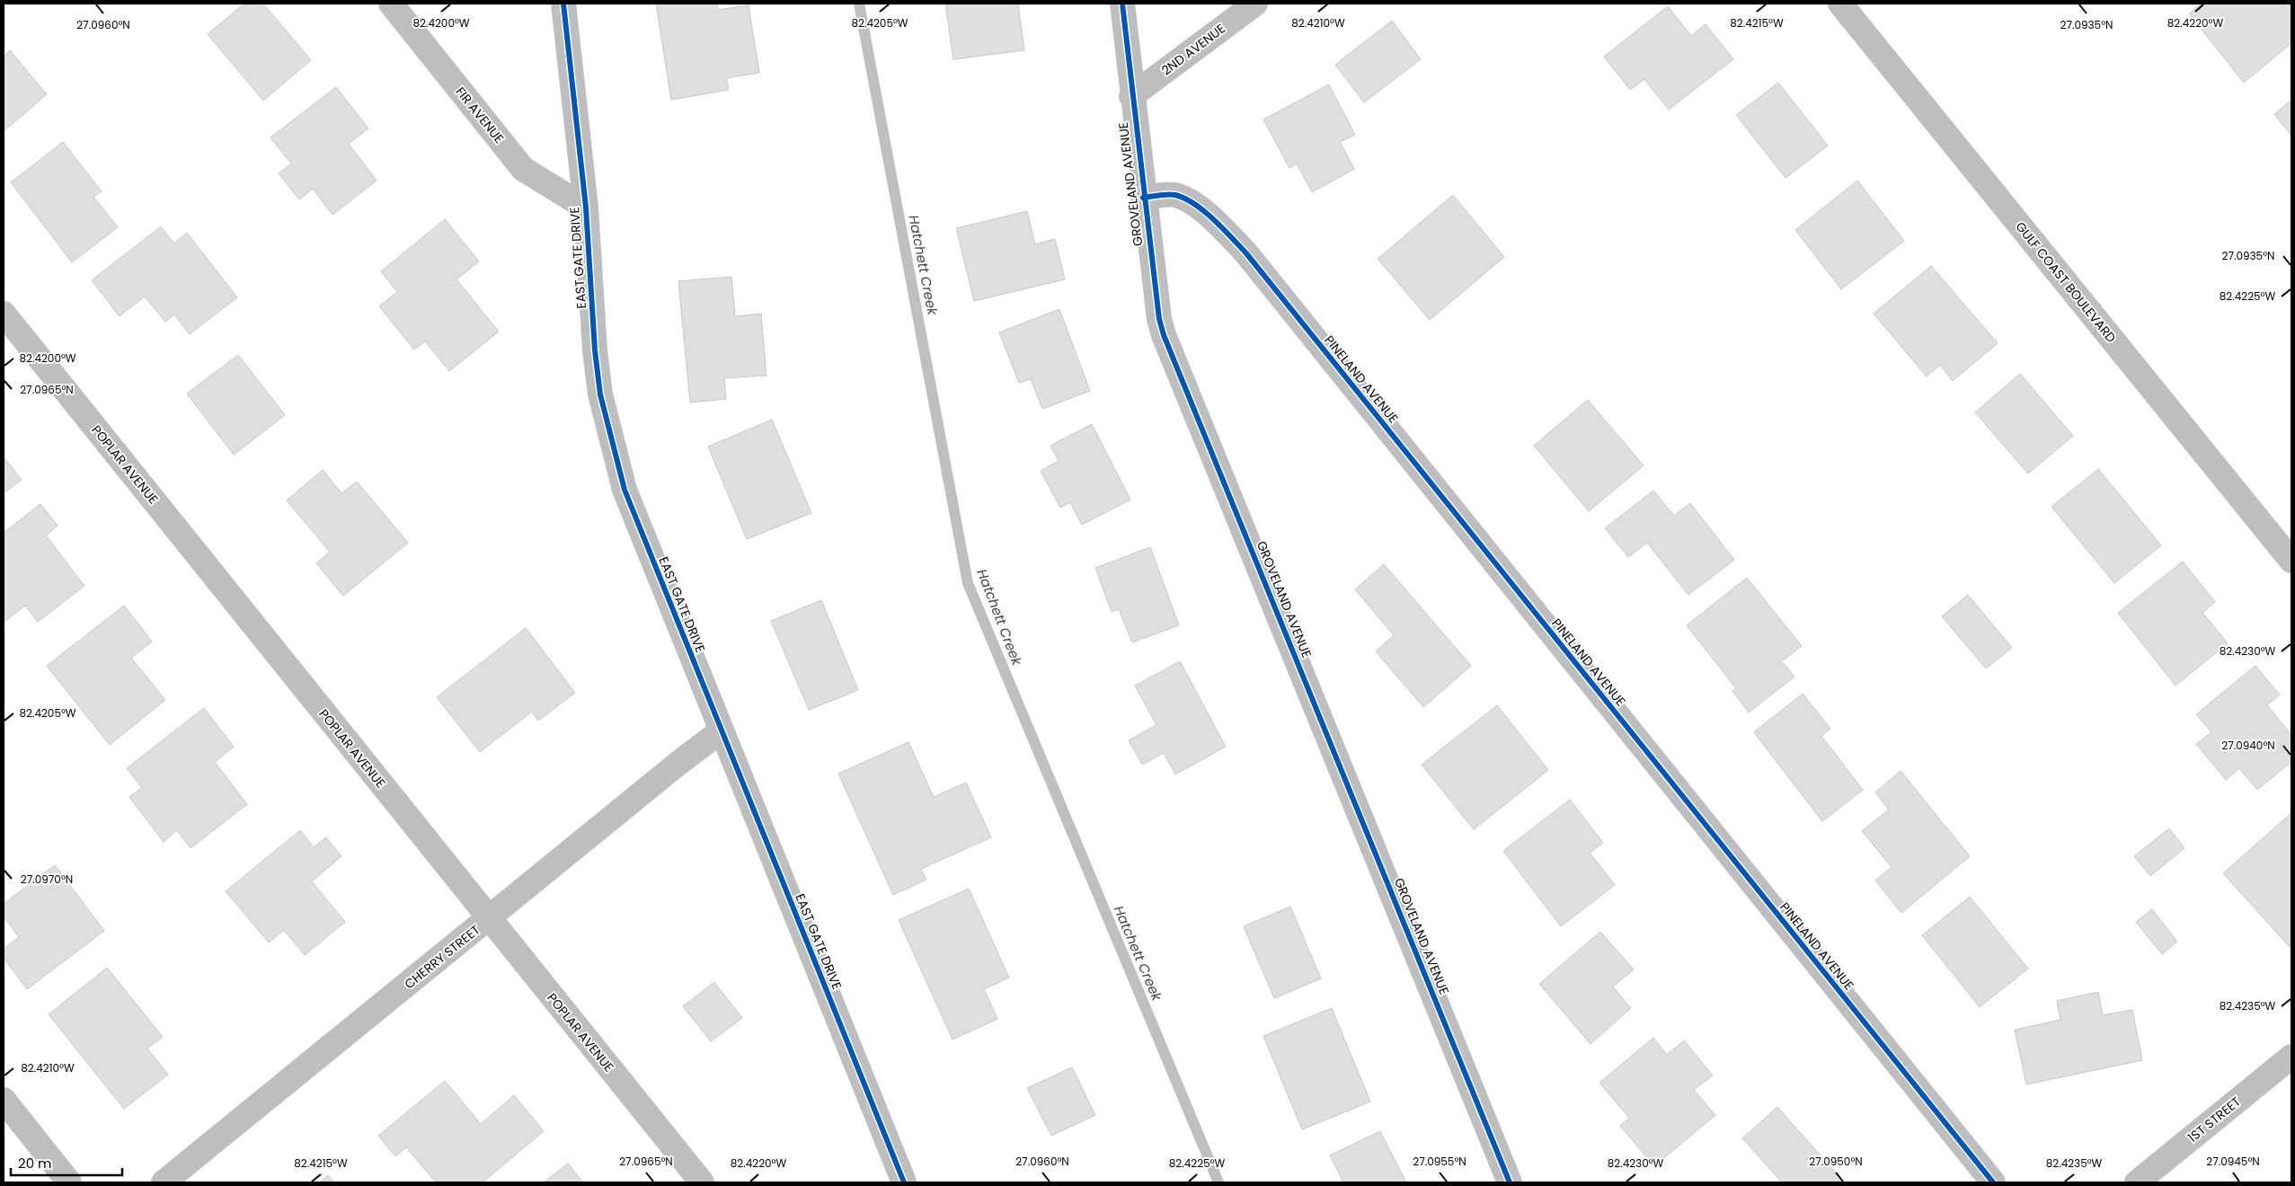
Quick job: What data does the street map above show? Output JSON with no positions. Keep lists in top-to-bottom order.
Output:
{
  "streets": {
    "street": [
      "2ND AVENUE",
      "FIR AVENUE",
      "GROVELAND AVENUE",
      "EAST GATE DRIVE",
      "GULF COAST BOULEVARD",
      "PINELAND AVENUE",
      "POPLAR AVENUE",
      "CHERRY STREET",
      "1ST STREET"
    ]
  },
  "crossings": [
    ["2ND AVENUE", "GROVELAND AVENUE"],
    ["FIR AVENUE", "EAST GATE DRIVE"],
    ["GROVELAND AVENUE", "PINELAND AVENUE"],
    ["EAST GATE DRIVE", "CHERRY STREET"],
    ["POPLAR AVENUE", "CHERRY STREET"]
  ],
  "water": ["Hatchett Creek"],
  "scale_bar": "20 m",
  "coordinates": [
    "82.4200°W",
    "82.4205°W",
    "82.4210°W",
    "82.4215°W",
    "82.4220°W",
    "27.0935°N",
    "27.0960°N",
    "82.4225°W",
    "27.0965°N",
    "82.4230°W",
    "27.0940°N",
    "27.0970°N",
    "82.4235°W",
    "27.0955°N",
    "27.0950°N",
    "27.0945°N"
  ]
}
